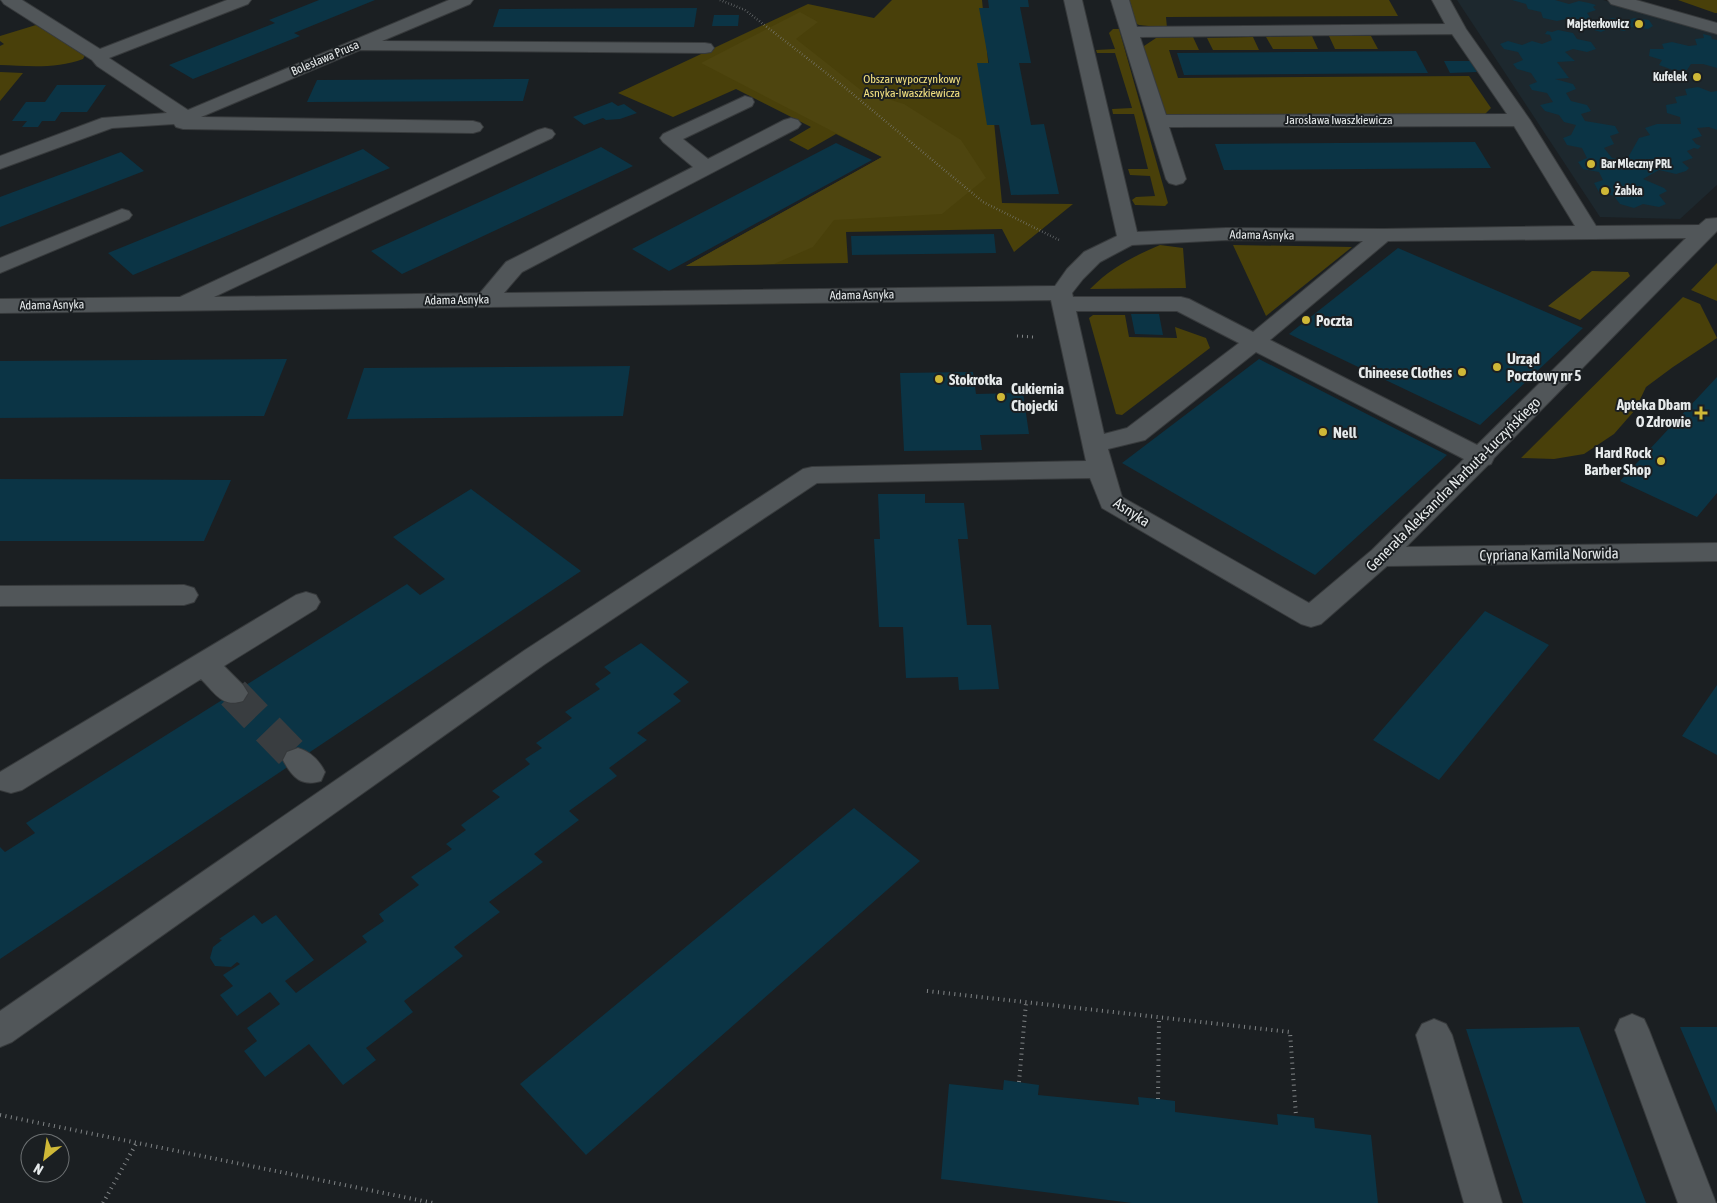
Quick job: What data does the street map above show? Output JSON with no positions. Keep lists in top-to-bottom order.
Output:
{
  "streets": {
    "street": [
      "Bolesława Prusa",
      "Jarosława Iwaszkiewicza",
      "Adama Asnyka",
      "Generała Aleksandra Narbuta-Łuczyńskiego",
      "Asnyka",
      "Cypriana Kamila Norwida"
    ]
  },
  "crossings": [
    ["Adama Asnyka", "Generała Aleksandra Narbuta-Łuczyńskiego"],
    ["Adama Asnyka", "Asnyka"],
    ["Generała Aleksandra Narbuta-Łuczyńskiego", "Asnyka"],
    ["Generała Aleksandra Narbuta-Łuczyńskiego", "Cypriana Kamila Norwida"]
  ],
  "parks": ["Obszar wypoczynkowy Asnyka-Iwaszkiewicza"],
  "places": {
    "other": [
      "Majsterkowicz",
      "Kufelek",
      "Bar Mleczny PRL",
      "Żabka",
      "Poczta",
      "Urząd Pocztowy nr 5",
      "Chineese Clothes",
      "Stokrotka",
      "Cukiernia Chojecki",
      "Nell",
      "Hard Rock Barber Shop"
    ],
    "health": ["Apteka Dbam O Zdrowie"]
  },
  "north": "bottom left"
}
